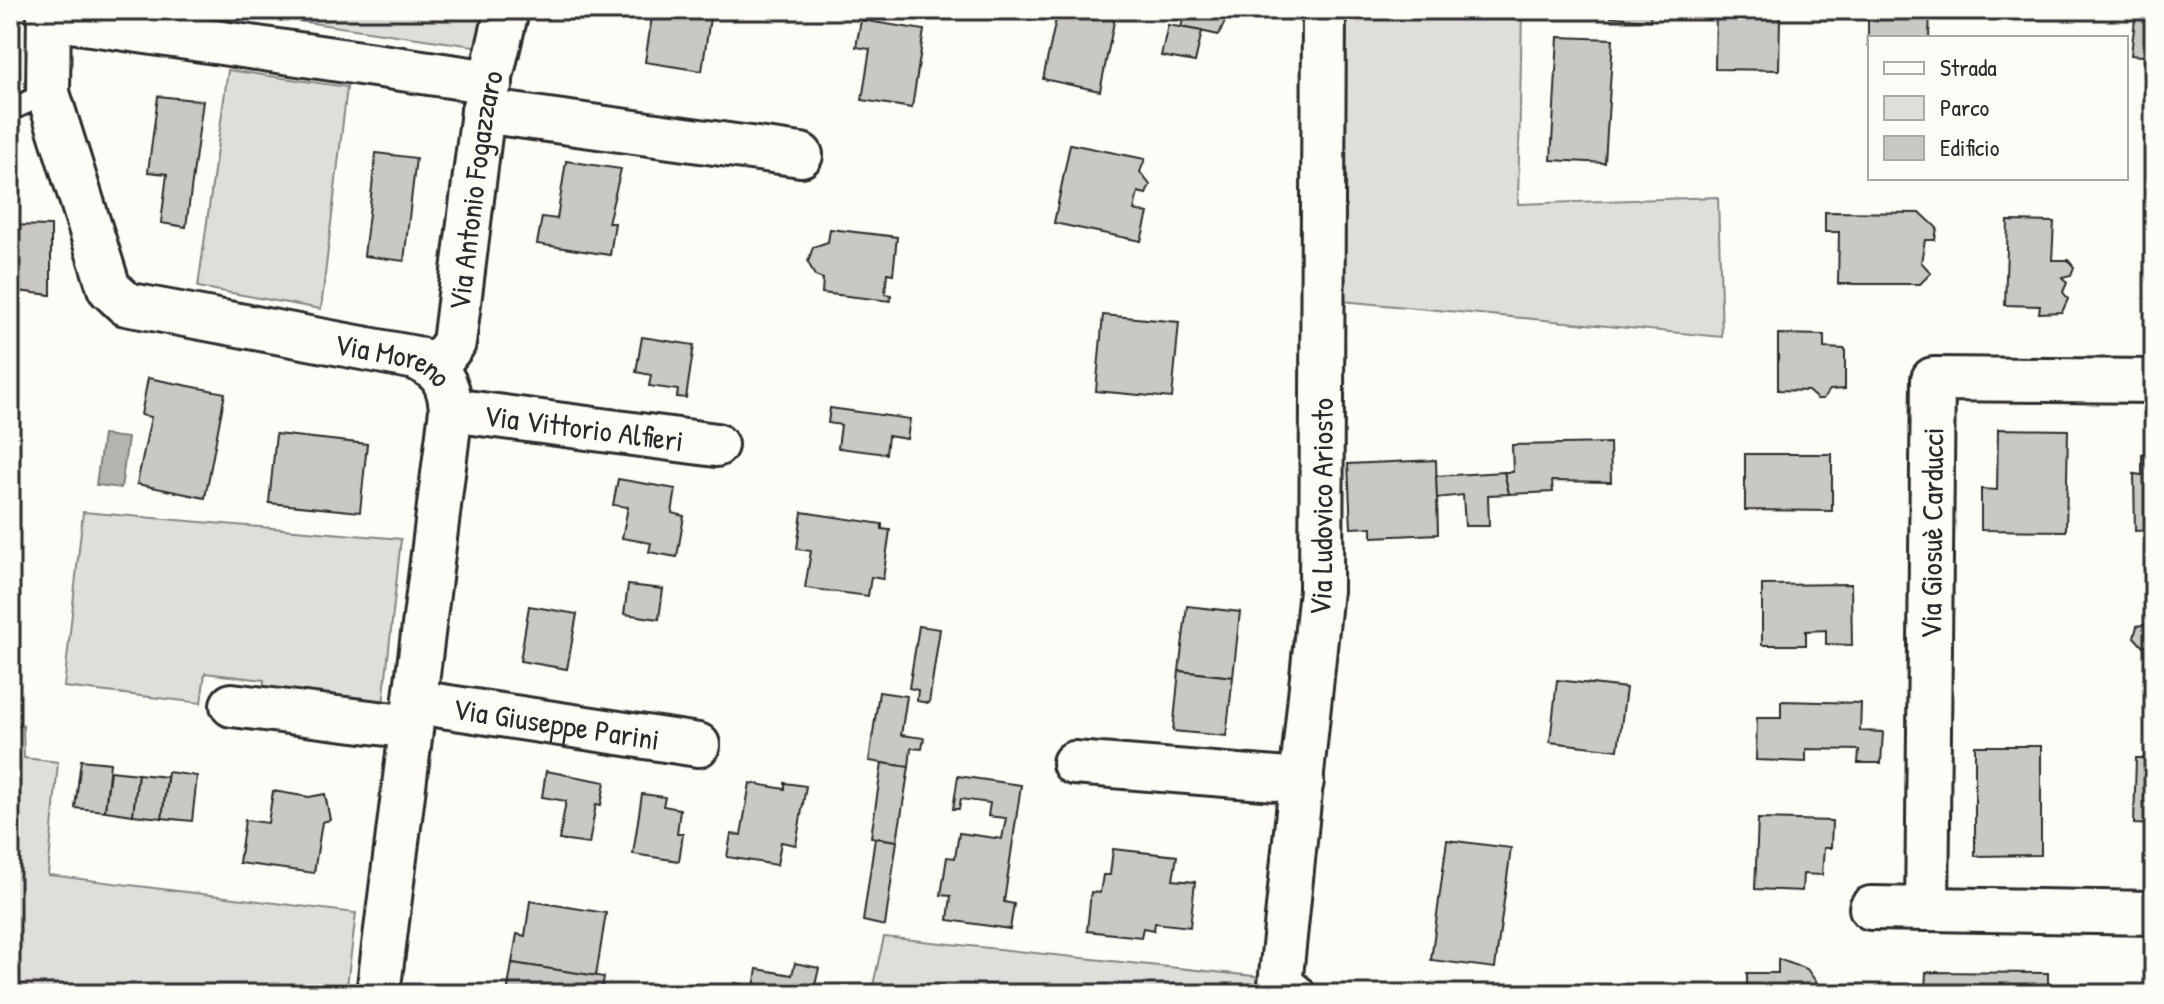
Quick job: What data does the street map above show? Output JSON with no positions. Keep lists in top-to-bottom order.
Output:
{
  "streets": {
    "street": [
      "Via Antonio Fogazzaro",
      "Via Moreno",
      "Via Vittorio Alfieri",
      "Via Ludovico Ariosto",
      "Via Giosuè Carducci",
      "Via Giuseppe Parini"
    ]
  },
  "crossings": [
    ["Via Antonio Fogazzaro", "Via Moreno"],
    ["Via Moreno", "Via Vittorio Alfieri"],
    ["Via Moreno", "Via Giuseppe Parini"]
  ],
  "legend": ["Strada", "Parco", "Edificio"]
}
